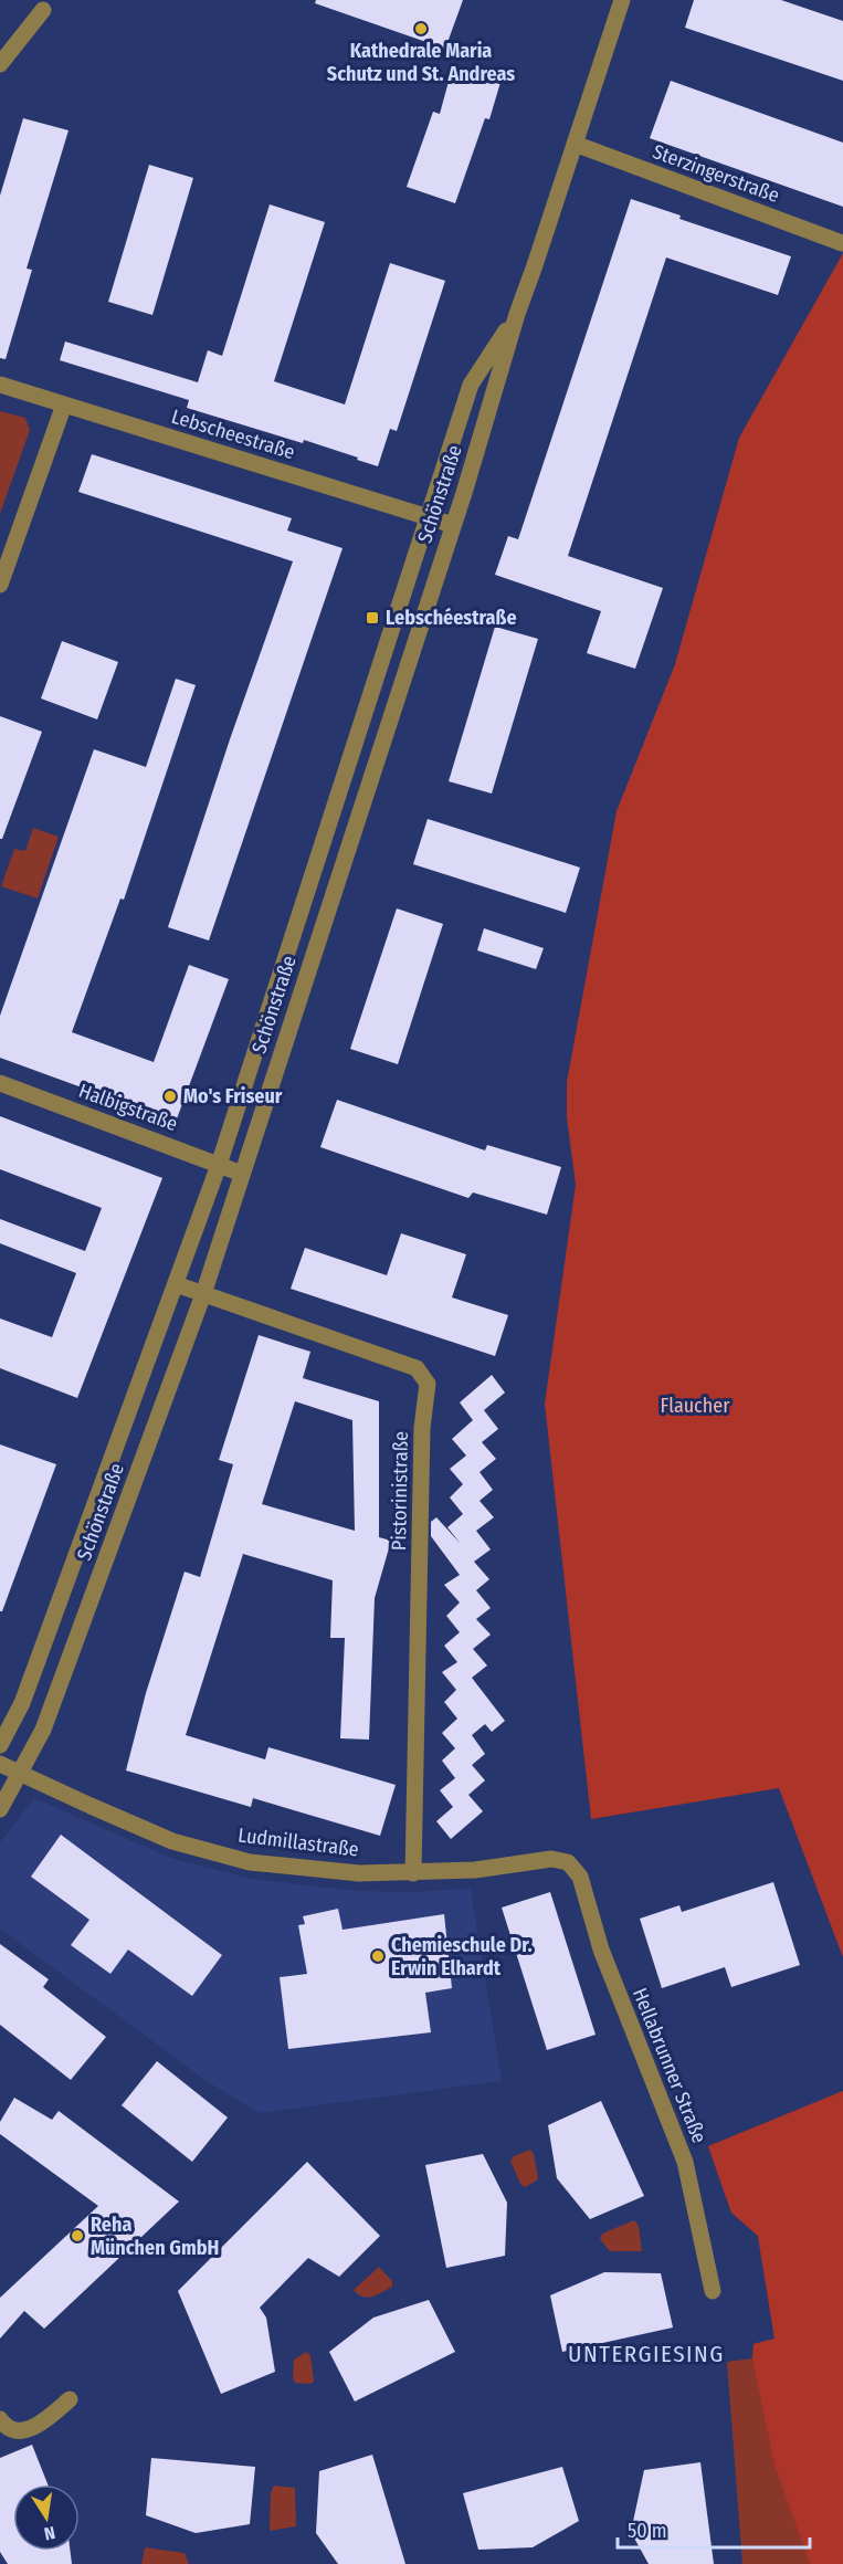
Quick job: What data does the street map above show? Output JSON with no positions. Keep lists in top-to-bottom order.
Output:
{
  "streets": {
    "street": [
      "Sterzingerstraße",
      "Lebscheestraße",
      "Schönstraße",
      "Halbigstraße",
      "Pistorinistraße",
      "Ludmillastraße",
      "Hellabrunner Straße"
    ]
  },
  "crossings": [
    ["Sterzingerstraße", "Schönstraße"],
    ["Lebscheestraße", "Schönstraße"],
    ["Schönstraße", "Halbigstraße"],
    ["Schönstraße", "Pistorinistraße"],
    ["Schönstraße", "Ludmillastraße"],
    ["Pistorinistraße", "Ludmillastraße"],
    ["Ludmillastraße", "Hellabrunner Straße"]
  ],
  "districts": ["UNTERGIESING"],
  "parks": ["Flaucher"],
  "places": {
    "other": [
      "Kathedrale Maria Schutz und St. Andreas",
      "Mo's Friseur",
      "Chemieschule Dr. Erwin Elhardt",
      "Reha München GmbH"
    ],
    "transit": ["Lebschéestraße"]
  },
  "scale_bar": "50 m",
  "north": "bottom"
}
